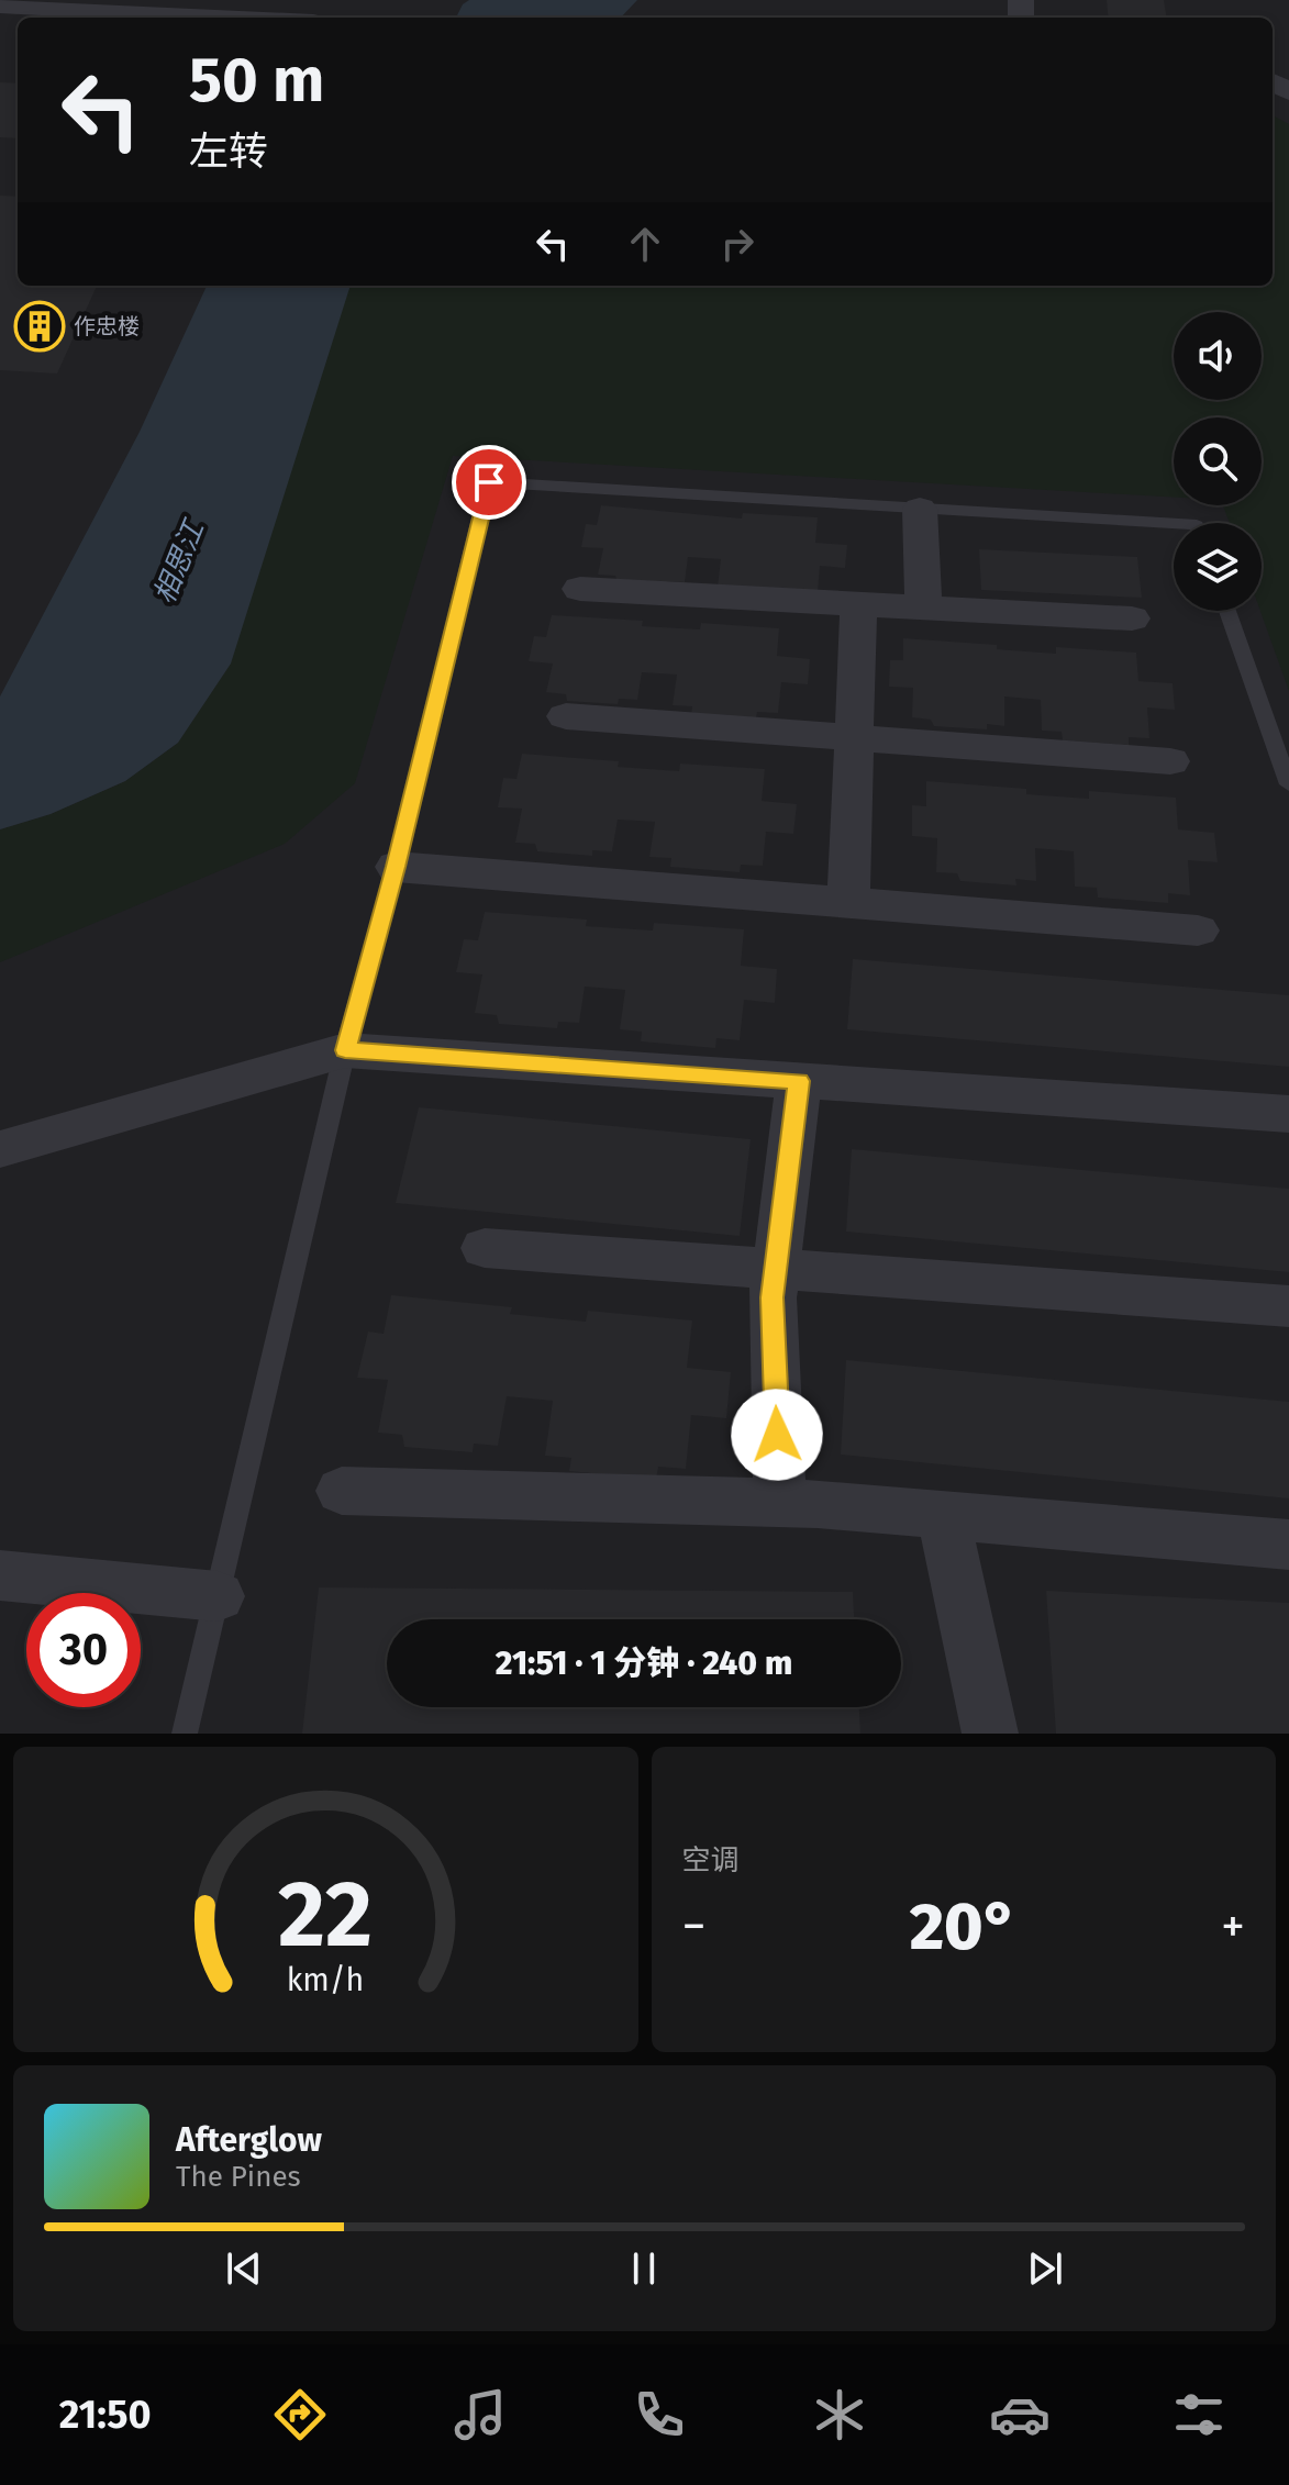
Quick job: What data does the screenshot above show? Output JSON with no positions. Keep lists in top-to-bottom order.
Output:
{
  "water": ["相思江"],
  "places": {
    "building": ["作忠楼"]
  },
  "page": {
    "turn": ["50 m", "左转"],
    "limit": "30",
    "trip": "21:51 · 1 分钟 · 240 m",
    "tile": "空调",
    "heat": ["−", "20°", "+"],
    "song": ["Afterglow", "The Pines"],
    "tabs": "21:50",
    "gauge": ["22", "km/h"]
  }
}
